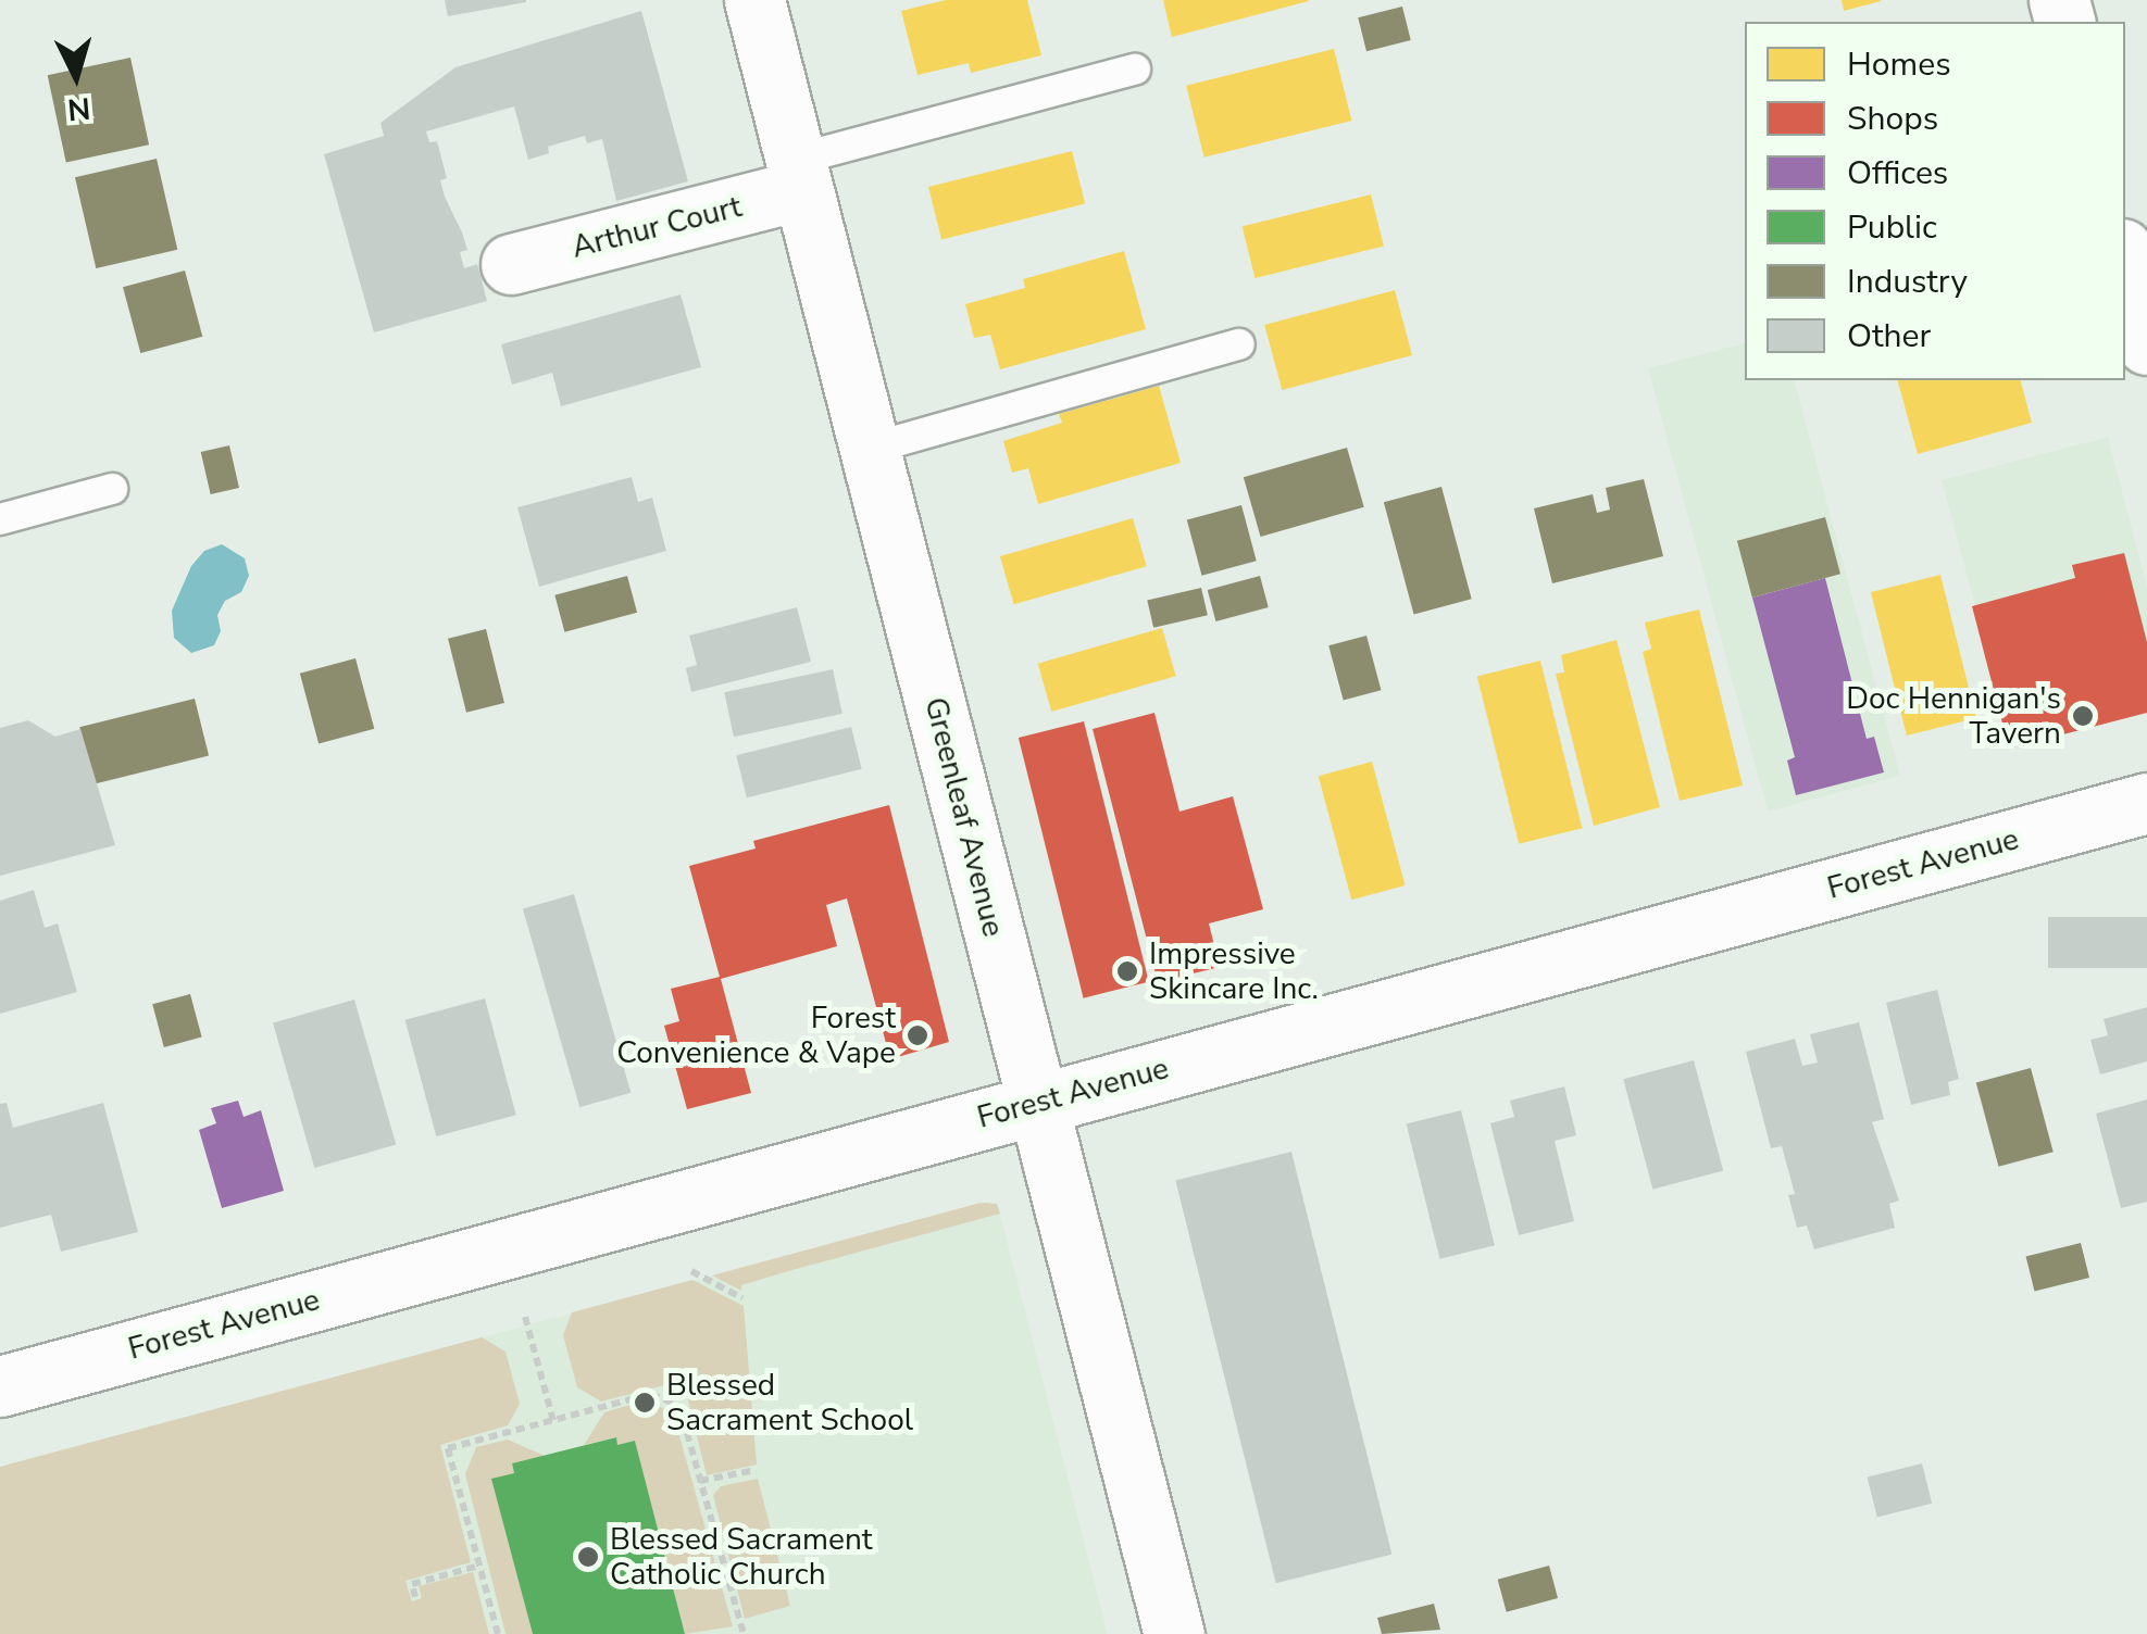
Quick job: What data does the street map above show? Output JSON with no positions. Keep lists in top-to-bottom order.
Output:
{
  "streets": {
    "main road": ["Arthur Court", "Greenleaf Avenue", "Forest Avenue"]
  },
  "crossings": [
    ["Arthur Court", "Greenleaf Avenue"],
    ["Greenleaf Avenue", "Forest Avenue"]
  ],
  "places": [
    "Doc Hennigan's Tavern",
    "Impressive Skincare Inc.",
    "Forest Convenience & Vape",
    "Blessed Sacrament School",
    "Blessed Sacrament Catholic Church"
  ],
  "legend": [
    "Homes",
    "Shops",
    "Offices",
    "Public",
    "Industry",
    "Other"
  ],
  "north": "bottom"
}
